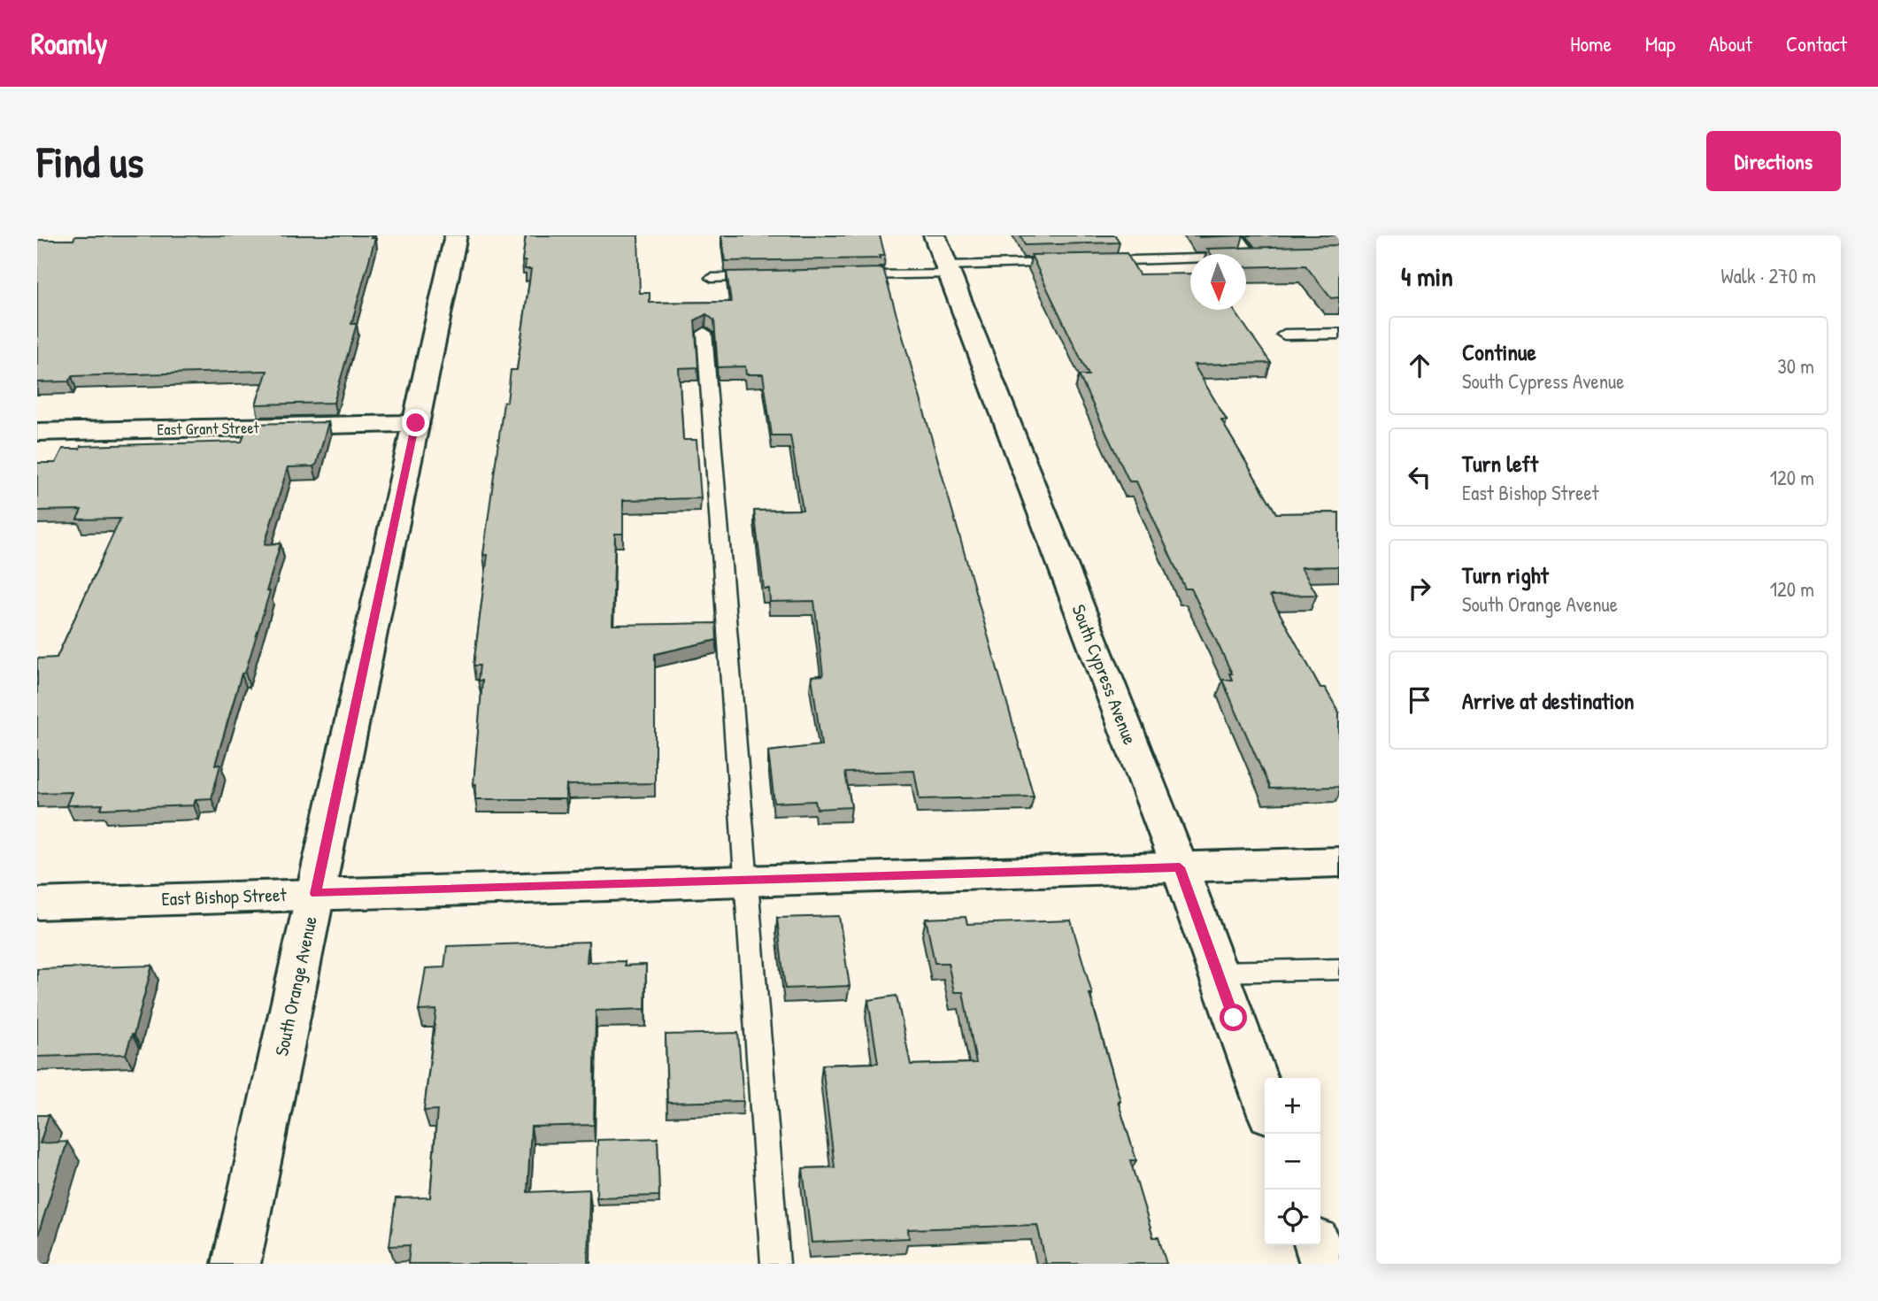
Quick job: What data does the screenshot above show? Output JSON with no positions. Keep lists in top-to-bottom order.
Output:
{
  "streets": {
    "street": [
      "East Grant Street",
      "South Cypress Avenue",
      "East Bishop Street",
      "South Orange Avenue"
    ]
  },
  "crossings": [
    ["East Grant Street", "South Orange Avenue"],
    ["South Cypress Avenue", "East Bishop Street"],
    ["East Bishop Street", "South Orange Avenue"]
  ],
  "north": "bottom",
  "page": {
    "header": "Roamly",
    "nav": [
      "Home",
      "Map",
      "About",
      "Contact"
    ],
    "buttons": "Directions",
    "title": "Find us",
    "heading": ["4 min", "Walk · 270 m"],
    "list": [
      ["Continue", "South Cypress Avenue", "30 m"],
      ["Turn left", "East Bishop Street", "120 m"],
      ["Turn right", "South Orange Avenue", "120 m"],
      "Arrive at destination"
    ],
    "map_buttons": ["+", "−"]
  }
}
